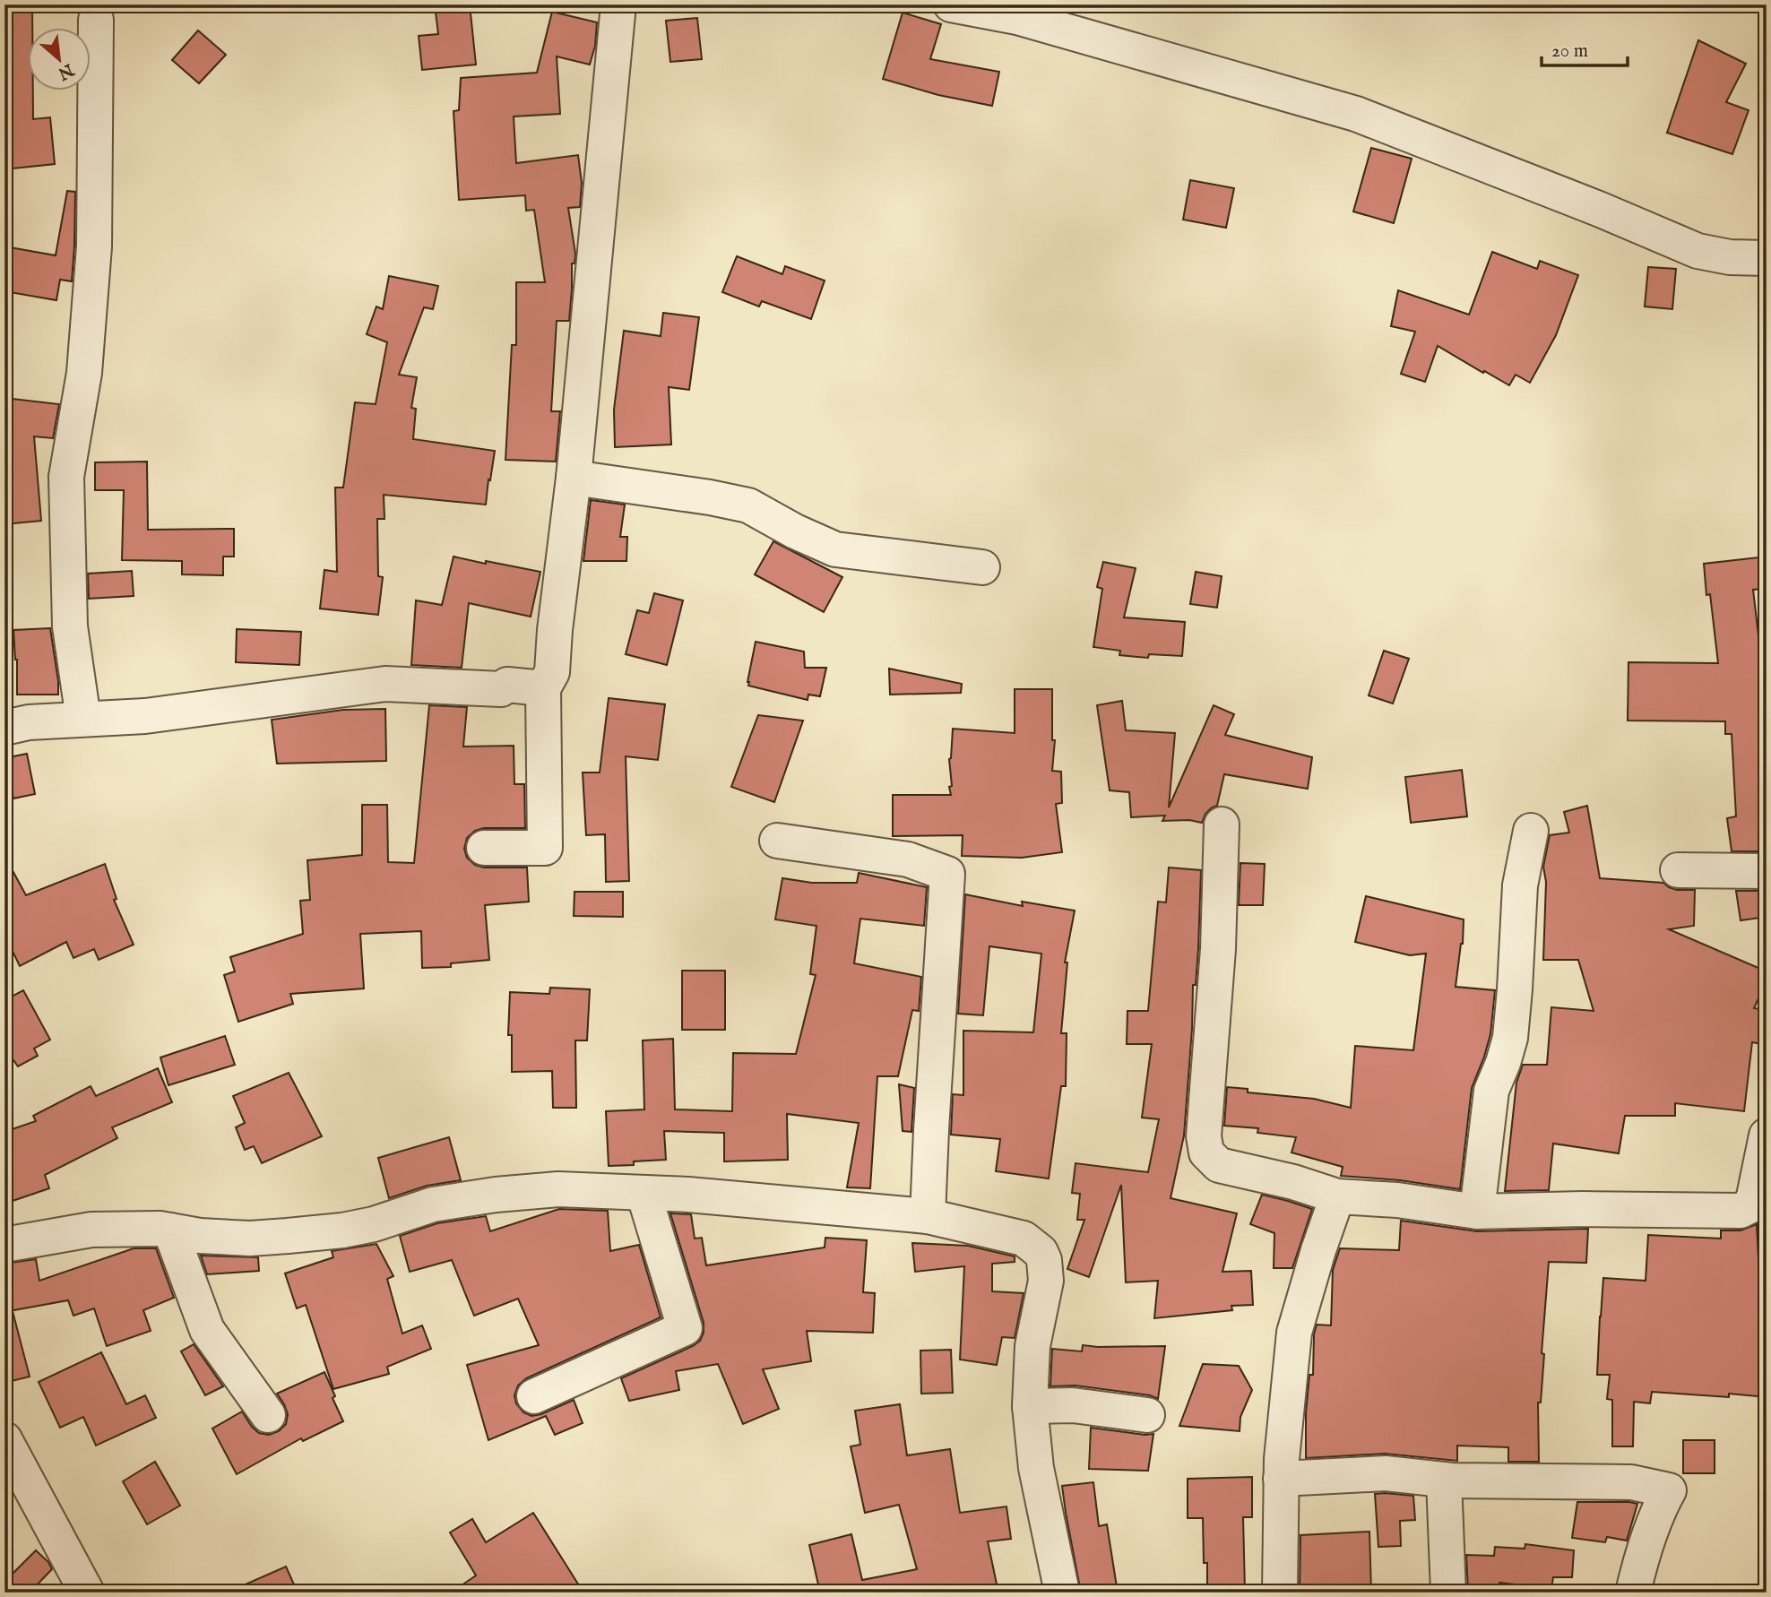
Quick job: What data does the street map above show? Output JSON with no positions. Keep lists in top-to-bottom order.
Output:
{
  "scale_bar": "20 m",
  "north": "bottom right"
}
